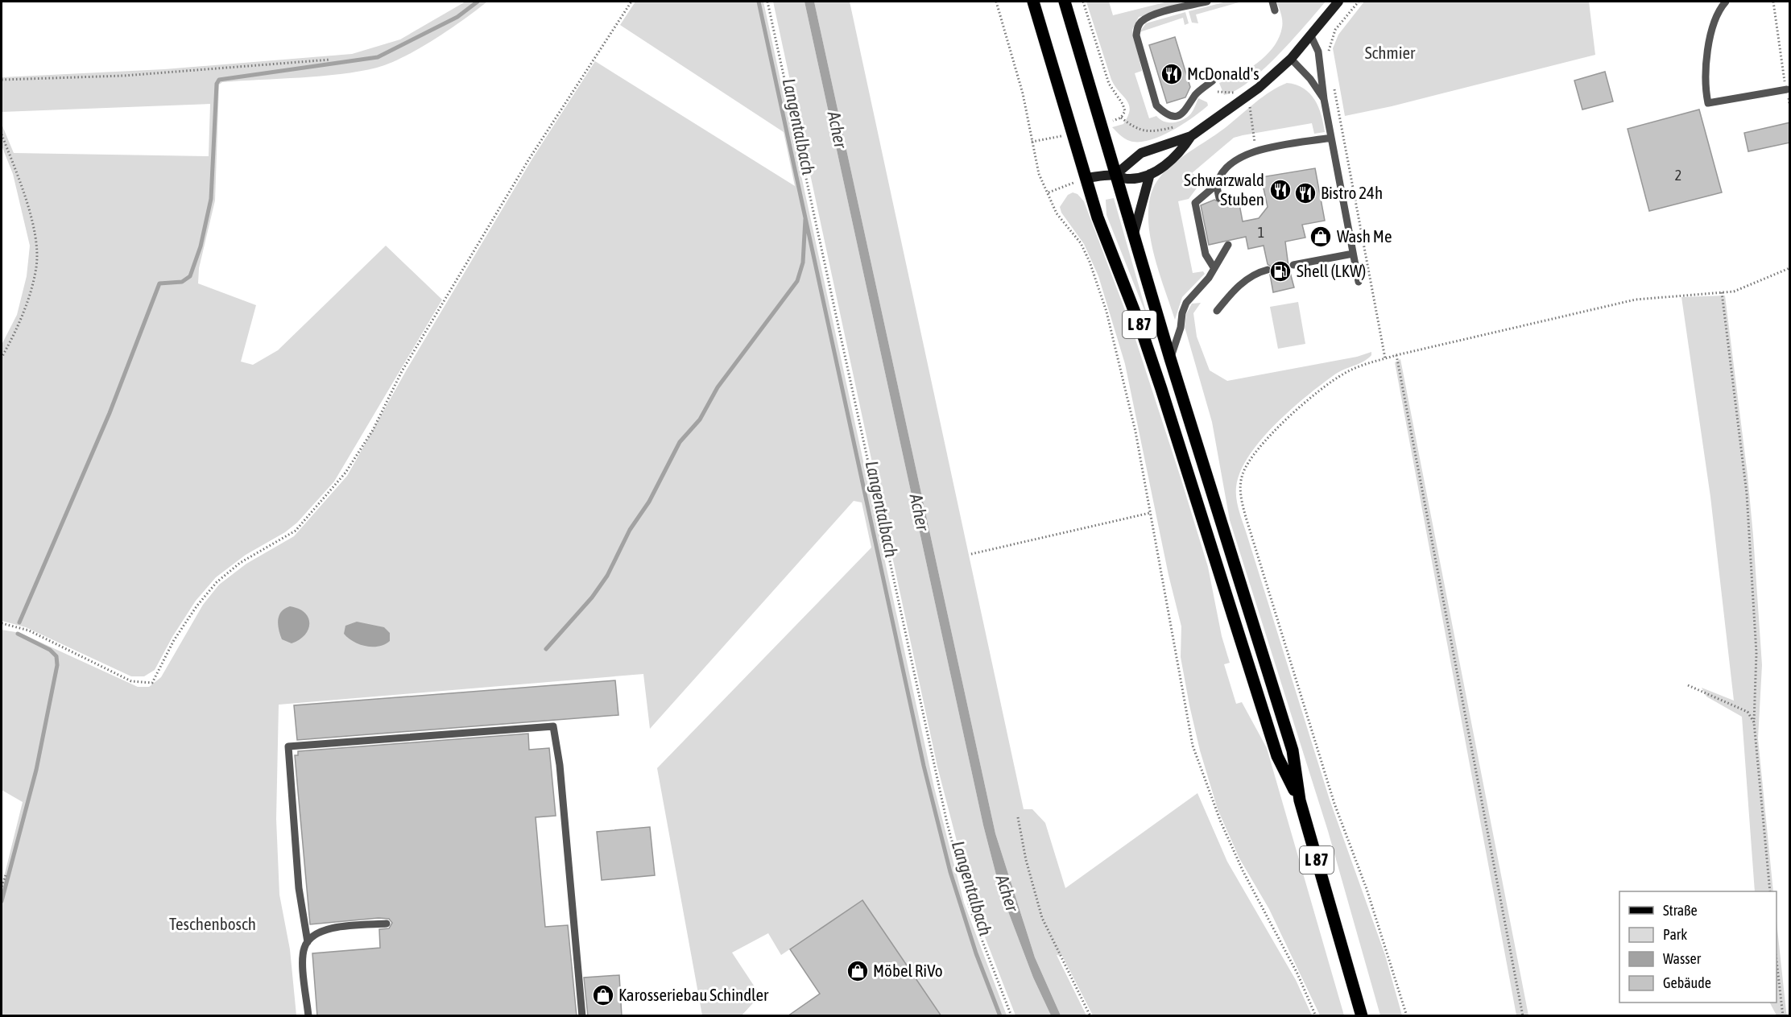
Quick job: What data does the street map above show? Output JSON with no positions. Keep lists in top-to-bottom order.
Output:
{
  "streets": {
    "main road": ["L 87"]
  },
  "water": ["Langentalbach", "Acher"],
  "parks": ["Schmier", "Teschenbosch"],
  "places": {
    "restaurant": ["McDonald's", "Schwarzwald Stuben", "Bistro 24h"],
    "shop": ["Wash Me", "Möbel RiVo", "Karosseriebau Schindler"],
    "fuel station": ["Shell (LKW)"]
  },
  "house_numbers": ["2", "1"],
  "legend": [
    "Straße",
    "Park",
    "Wasser",
    "Gebäude"
  ]
}
